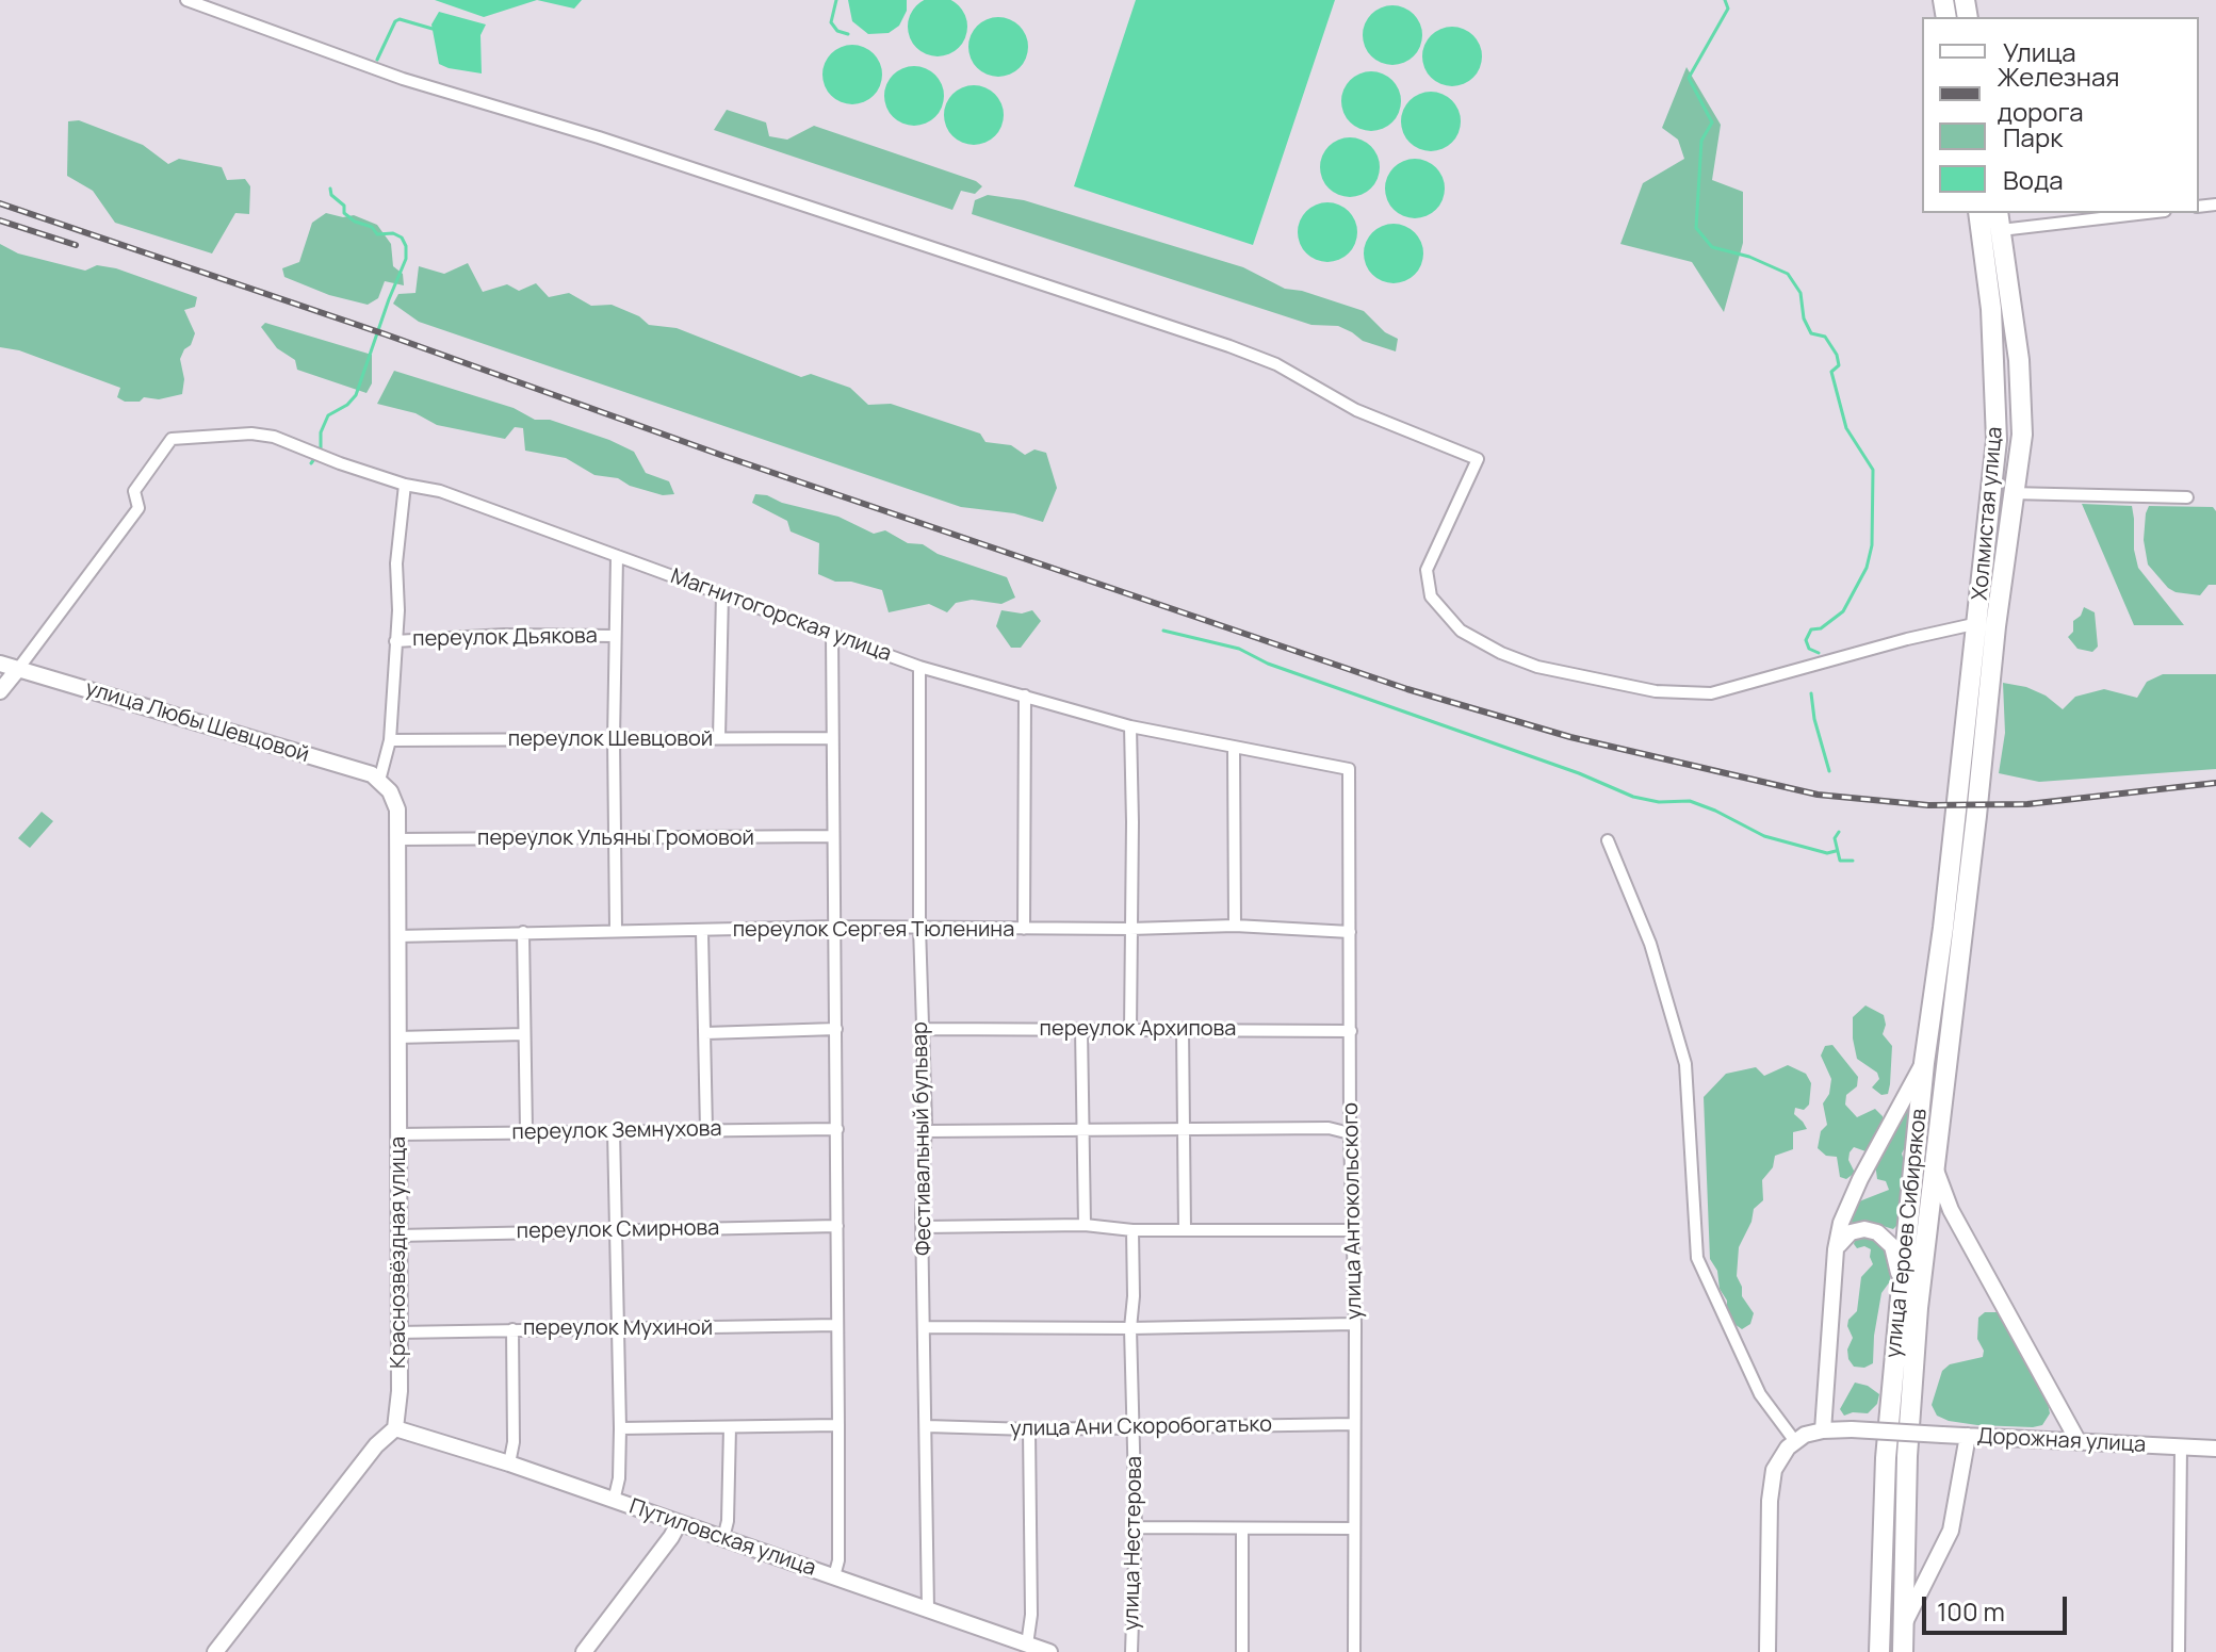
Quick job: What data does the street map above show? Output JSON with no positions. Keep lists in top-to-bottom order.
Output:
{
  "streets": {
    "highway": ["Холмистая улица", "улица Героев Сибиряков"],
    "street": [
      "Магнитогорская улица",
      "переулок Дьякова",
      "улица Любы Шевцовой",
      "переулок Шевцовой",
      "переулок Ульяны Громовой",
      "переулок Сергея Тюленина",
      "переулок Архипова",
      "переулок Земнухова",
      "Фестивальный бульвар",
      "улица Антокольского",
      "переулок Смирнова",
      "Краснозвёздная улица",
      "переулок Мухиной",
      "улица Ани Скоробогатько",
      "Дорожная улица",
      "Путиловская улица",
      "улица Нестерова"
    ]
  },
  "crossings": [
    ["Холмистая улица", "улица Героев Сибиряков"],
    ["Магнитогорская улица", "улица Любы Шевцовой"],
    ["Магнитогорская улица", "Фестивальный бульвар"],
    ["Магнитогорская улица", "улица Антокольского"],
    ["улица Любы Шевцовой", "Краснозвёздная улица"],
    ["переулок Ульяны Громовой", "Краснозвёздная улица"],
    ["переулок Сергея Тюленина", "Фестивальный бульвар"],
    ["переулок Сергея Тюленина", "улица Антокольского"],
    ["переулок Сергея Тюленина", "Краснозвёздная улица"],
    ["переулок Архипова", "Фестивальный бульвар"],
    ["переулок Архипова", "улица Антокольского"],
    ["переулок Земнухова", "Краснозвёздная улица"],
    ["Фестивальный бульвар", "улица Ани Скоробогатько"],
    ["Фестивальный бульвар", "Путиловская улица"],
    ["улица Антокольского", "улица Ани Скоробогатько"],
    ["переулок Смирнова", "Краснозвёздная улица"],
    ["Краснозвёздная улица", "переулок Мухиной"],
    ["Краснозвёздная улица", "Путиловская улица"],
    ["улица Ани Скоробогатько", "улица Нестерова"]
  ],
  "legend": [
    "Улица",
    "Железная дорога",
    "Парк",
    "Вода"
  ],
  "scale_bar": "100 m"
}
